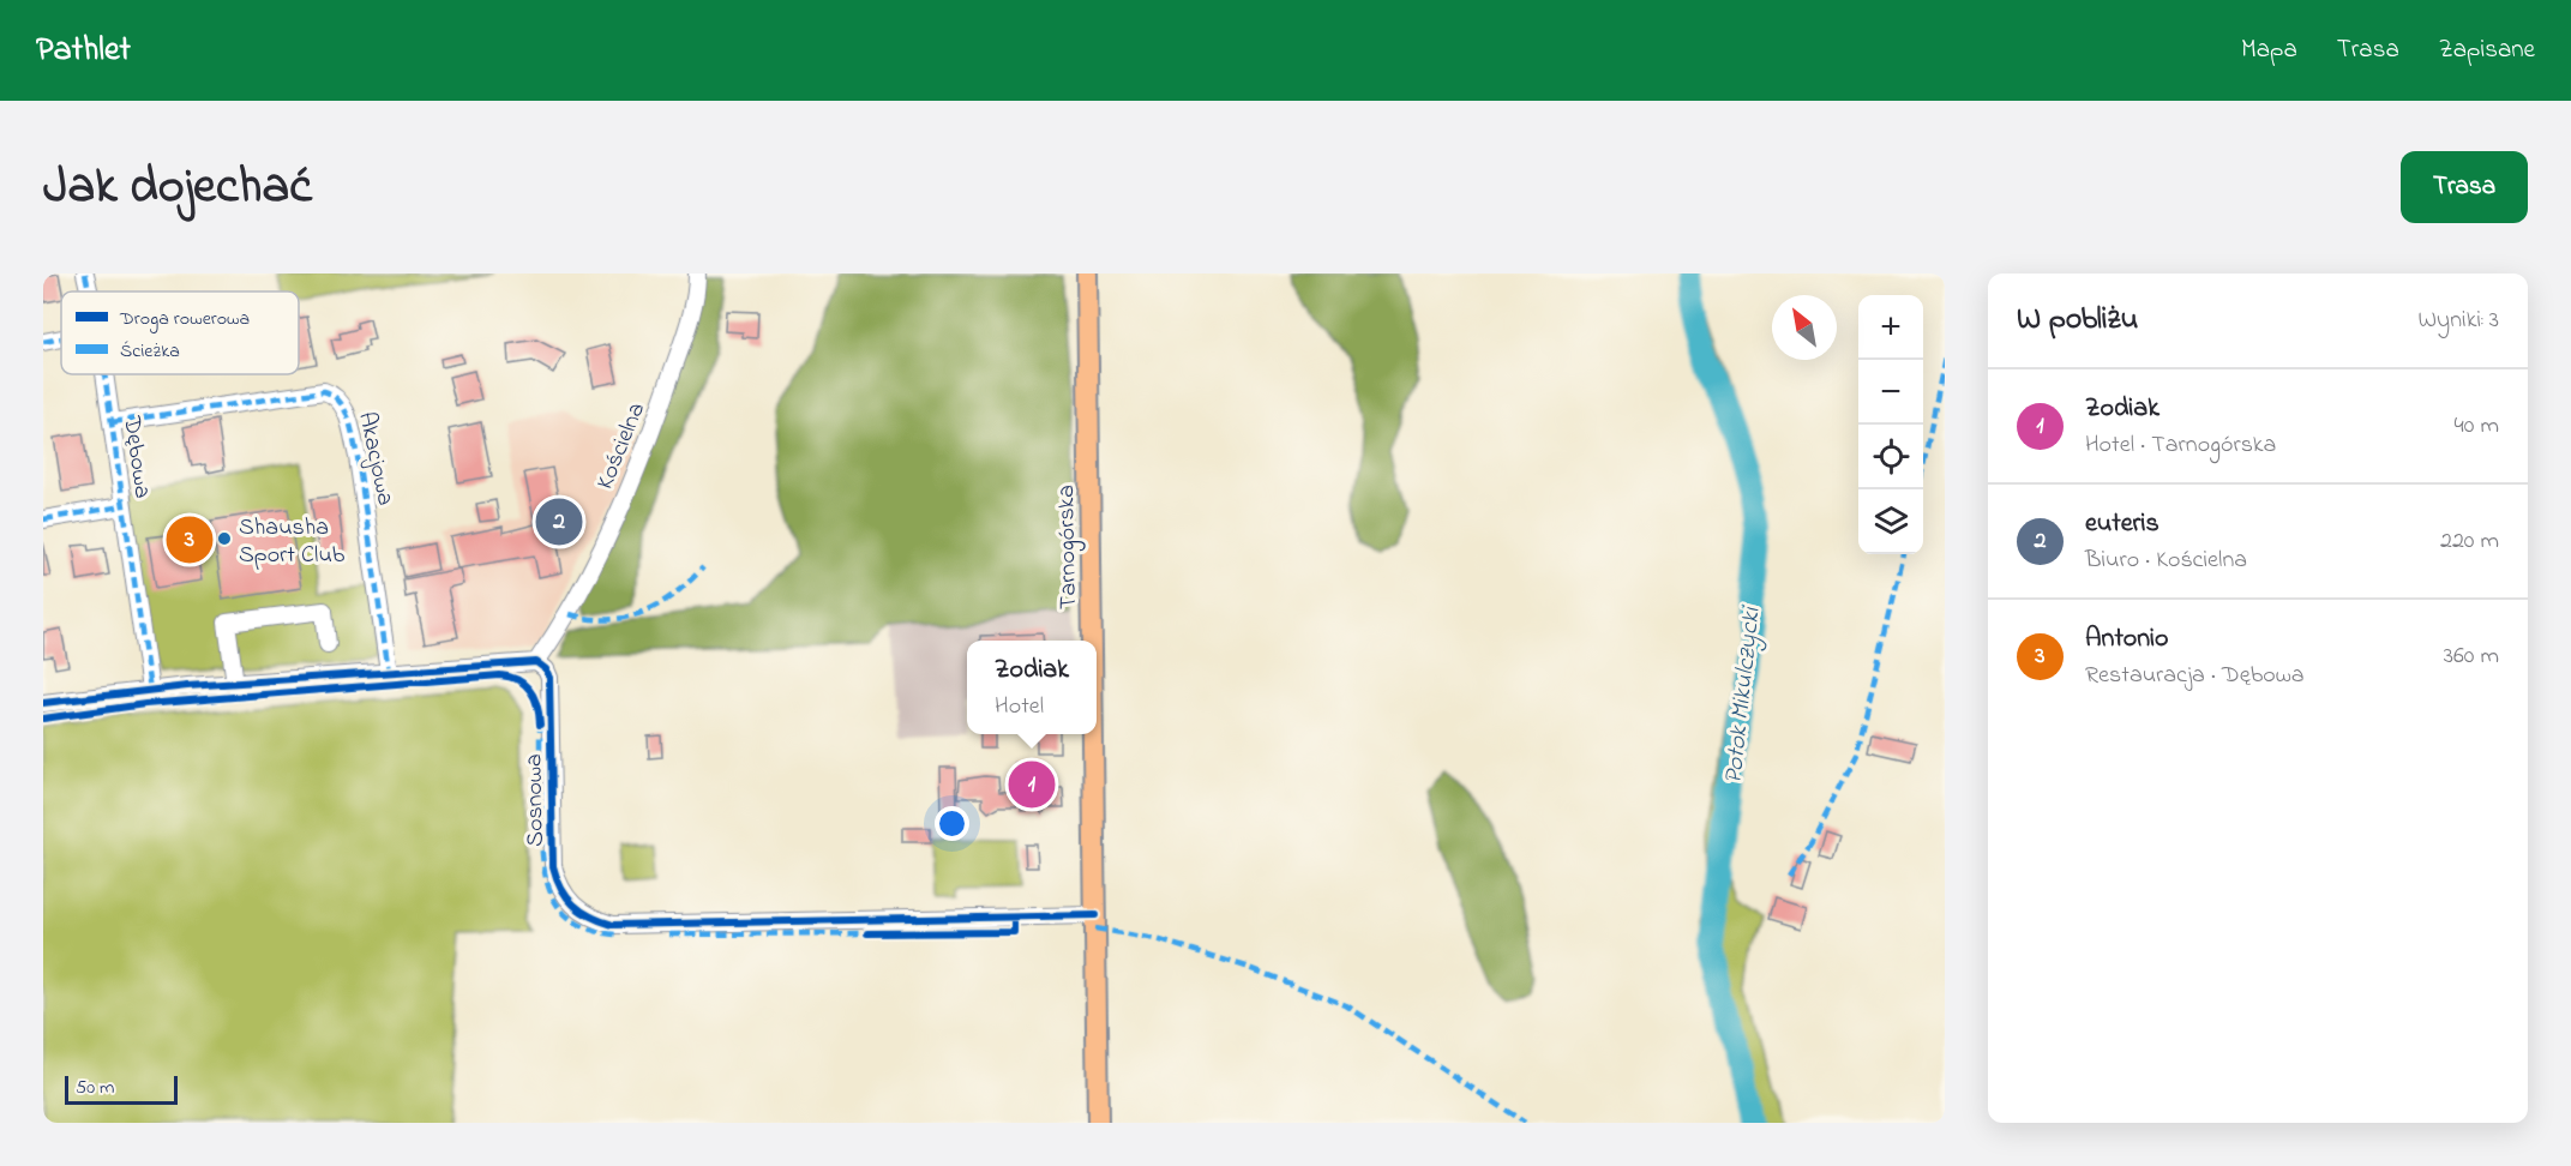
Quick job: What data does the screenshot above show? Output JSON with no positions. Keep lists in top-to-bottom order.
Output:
{
  "streets": {
    "main road": ["Tarnogórska"],
    "street": [
      "Kościelna",
      "Dębowa",
      "Akacjowa",
      "Sosnowa"
    ]
  },
  "crossings": [
    ["Kościelna", "Sosnowa"],
    ["Dębowa", "Akacjowa"],
    ["Tarnogórska", "Sosnowa"]
  ],
  "water": ["Potok Mikulczycki"],
  "places": ["Shausha Sport Club"],
  "legend": ["Droga rowerowa", "Ścieżka"],
  "scale_bar": "50 m",
  "north": "top left",
  "page": {
    "header": "Pathlet",
    "nav": ["Mapa", "Trasa", "Zapisane"],
    "title": "Jak dojechać",
    "buttons": "Trasa",
    "heading": ["W pobliżu", "Wyniki: 3"],
    "map_buttons": ["+", "−"],
    "list": [
      {
        "mark": "1",
        "name": "Zodiak",
        "note": "Hotel · Tarnogórska",
        "value": "40 m"
      },
      {
        "mark": "2",
        "name": "euteris",
        "note": "Biuro · Kościelna",
        "value": "220 m"
      },
      {
        "mark": "3",
        "name": "Antonio",
        "note": "Restauracja · Dębowa",
        "value": "360 m"
      }
    ],
    "pins": ["2", "3", "1"],
    "popup": ["Zodiak", "Hotel"],
    "scale": "50 m"
  }
}
